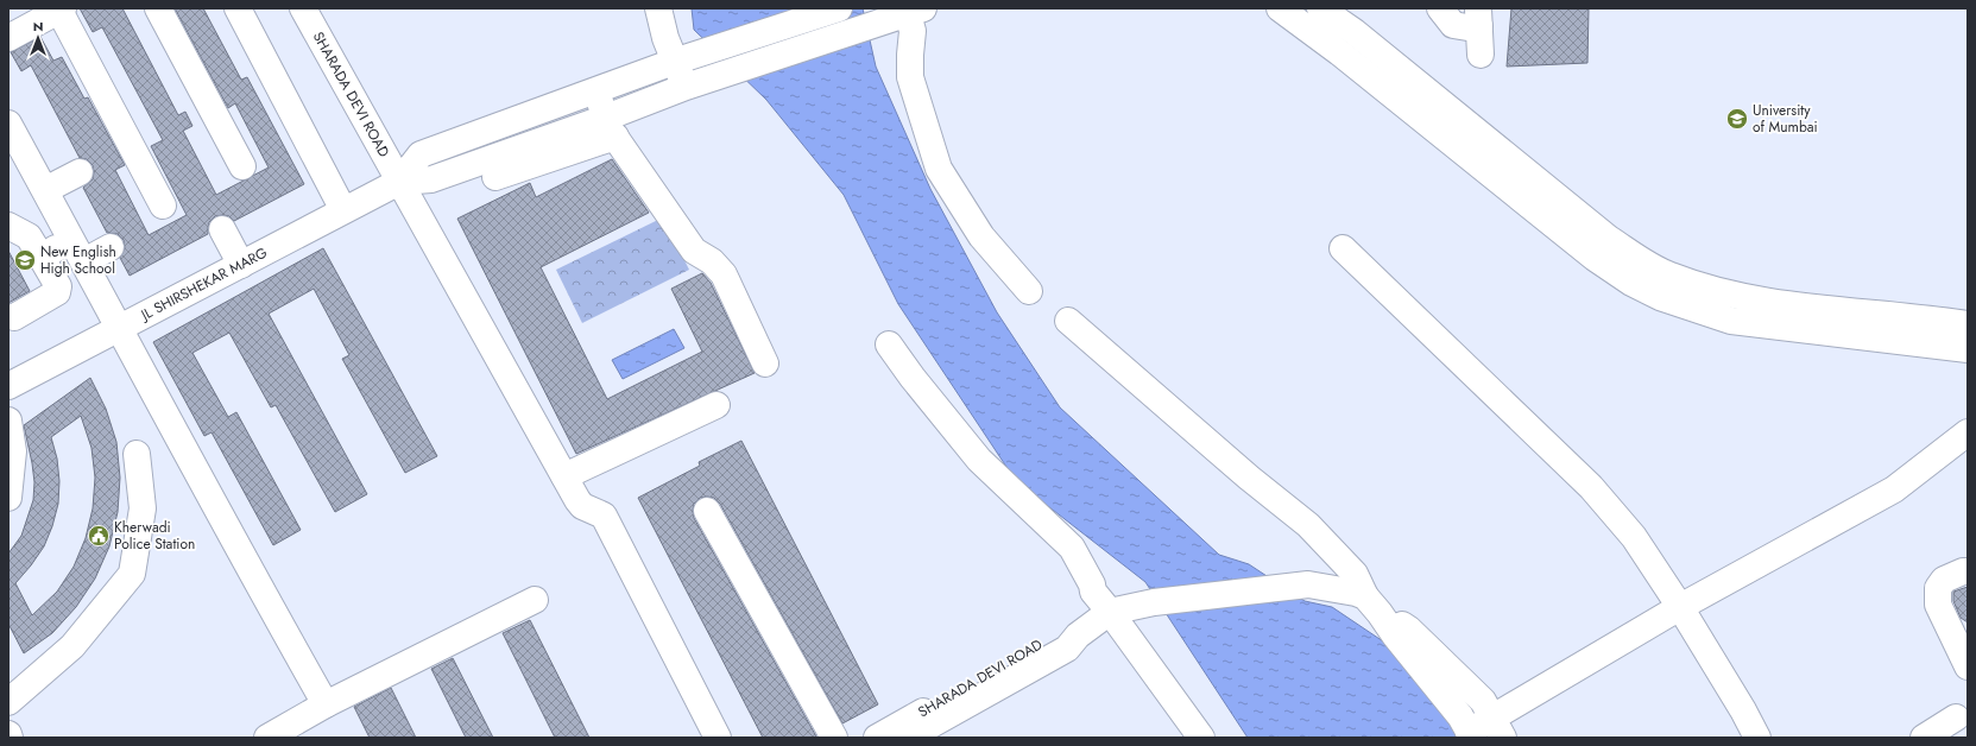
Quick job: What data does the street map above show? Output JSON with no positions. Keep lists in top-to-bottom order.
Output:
{
  "streets": {
    "street": ["SHARADA DEVI ROAD", "JL SHIRSHEKAR MARG"]
  },
  "crossings": [
    ["SHARADA DEVI ROAD", "JL SHIRSHEKAR MARG"]
  ],
  "places": {
    "school or university": ["University of Mumbai", "New English High School"],
    "public building": ["Kherwadi Police Station"]
  },
  "north": "top"
}
